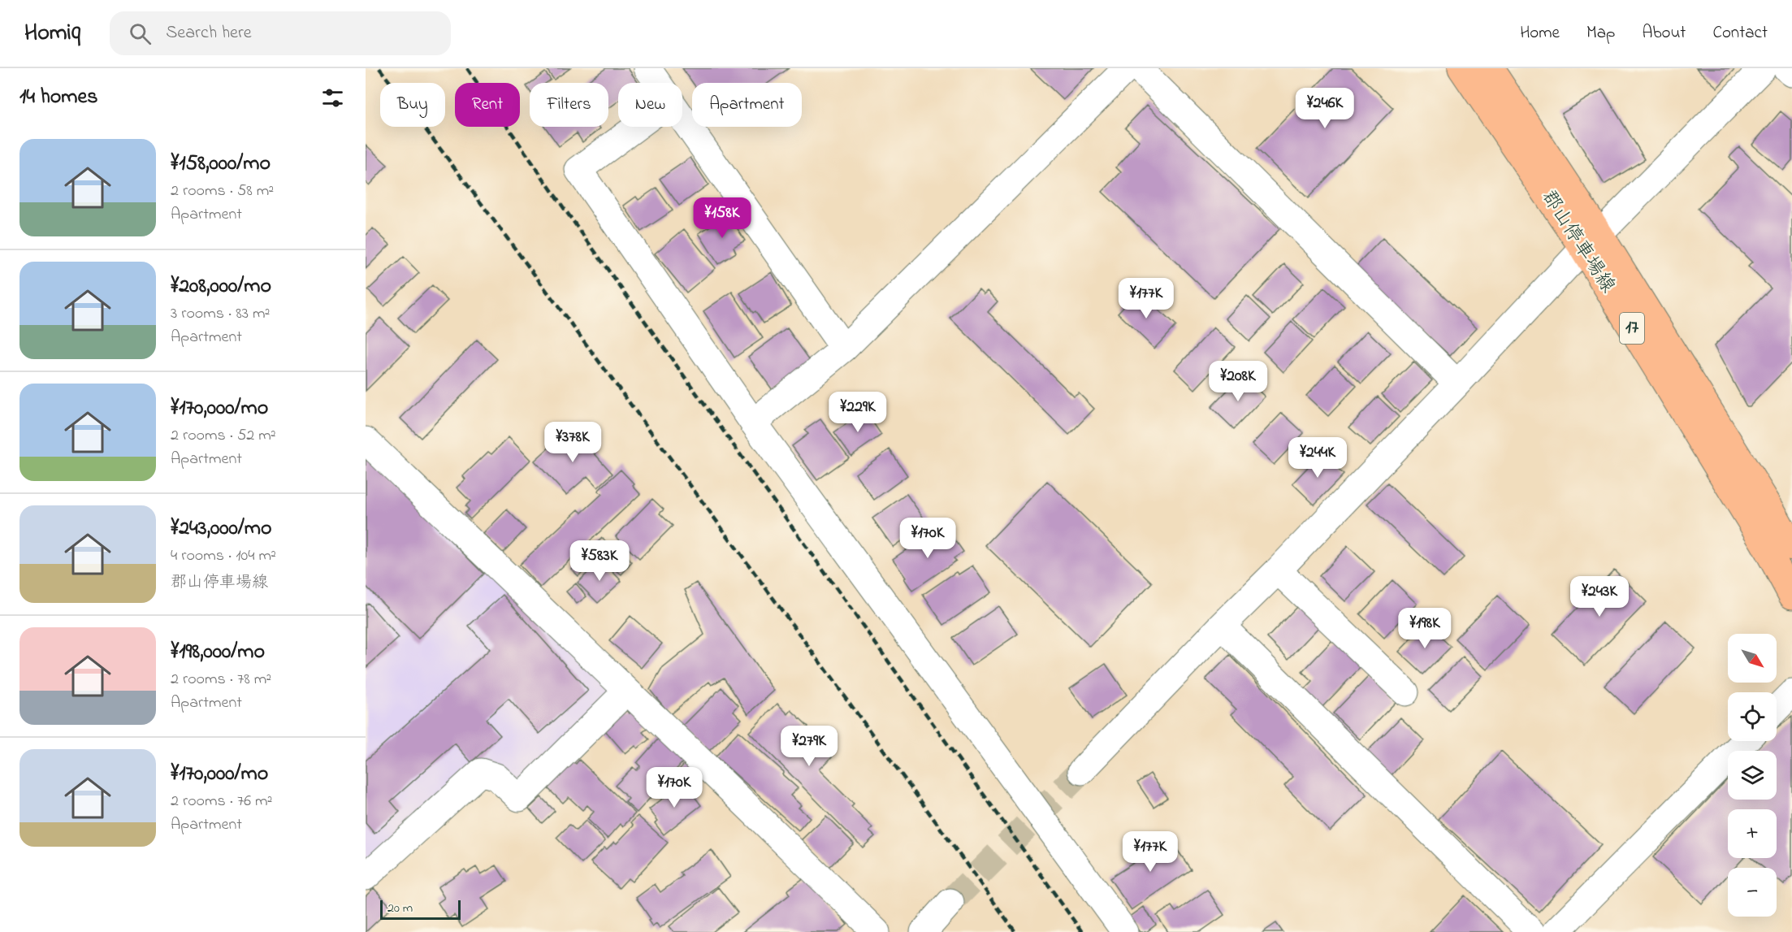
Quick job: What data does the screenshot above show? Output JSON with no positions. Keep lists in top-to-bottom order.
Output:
{
  "streets": {
    "main road": ["郡山停車場線", "17"]
  },
  "scale_bar": "20 m",
  "north": "bottom right",
  "page": {
    "header": "Homiq",
    "search": "Search here",
    "nav": [
      "Home",
      "Map",
      "About",
      "Contact"
    ],
    "heading": "14 homes",
    "chip": [
      "Buy",
      "Rent",
      "Filters",
      "New",
      "Apartment"
    ],
    "price": [
      "¥246K",
      "¥158K",
      "¥177K",
      "¥208K",
      "¥229K",
      "¥378K",
      "¥244K",
      "¥170K",
      "¥583K",
      "¥243K",
      "¥198K",
      "¥279K",
      "¥170K",
      "¥177K"
    ],
    "list": [
      {
        "name": "¥158,000/mo",
        "note": "2 rooms · 58 m² · Apartment"
      },
      {
        "name": "¥208,000/mo",
        "note": "3 rooms · 83 m² · Apartment"
      },
      {
        "name": "¥170,000/mo",
        "note": "2 rooms · 52 m² · Apartment"
      },
      {
        "name": "¥243,000/mo",
        "note": "4 rooms · 104 m² · 郡山停車場線"
      },
      {
        "name": "¥198,000/mo",
        "note": "2 rooms · 78 m² · Apartment"
      },
      {
        "name": "¥170,000/mo",
        "note": "2 rooms · 76 m² · Apartment"
      }
    ],
    "map_buttons": ["+", "−"],
    "scale": "20 m"
  }
}
